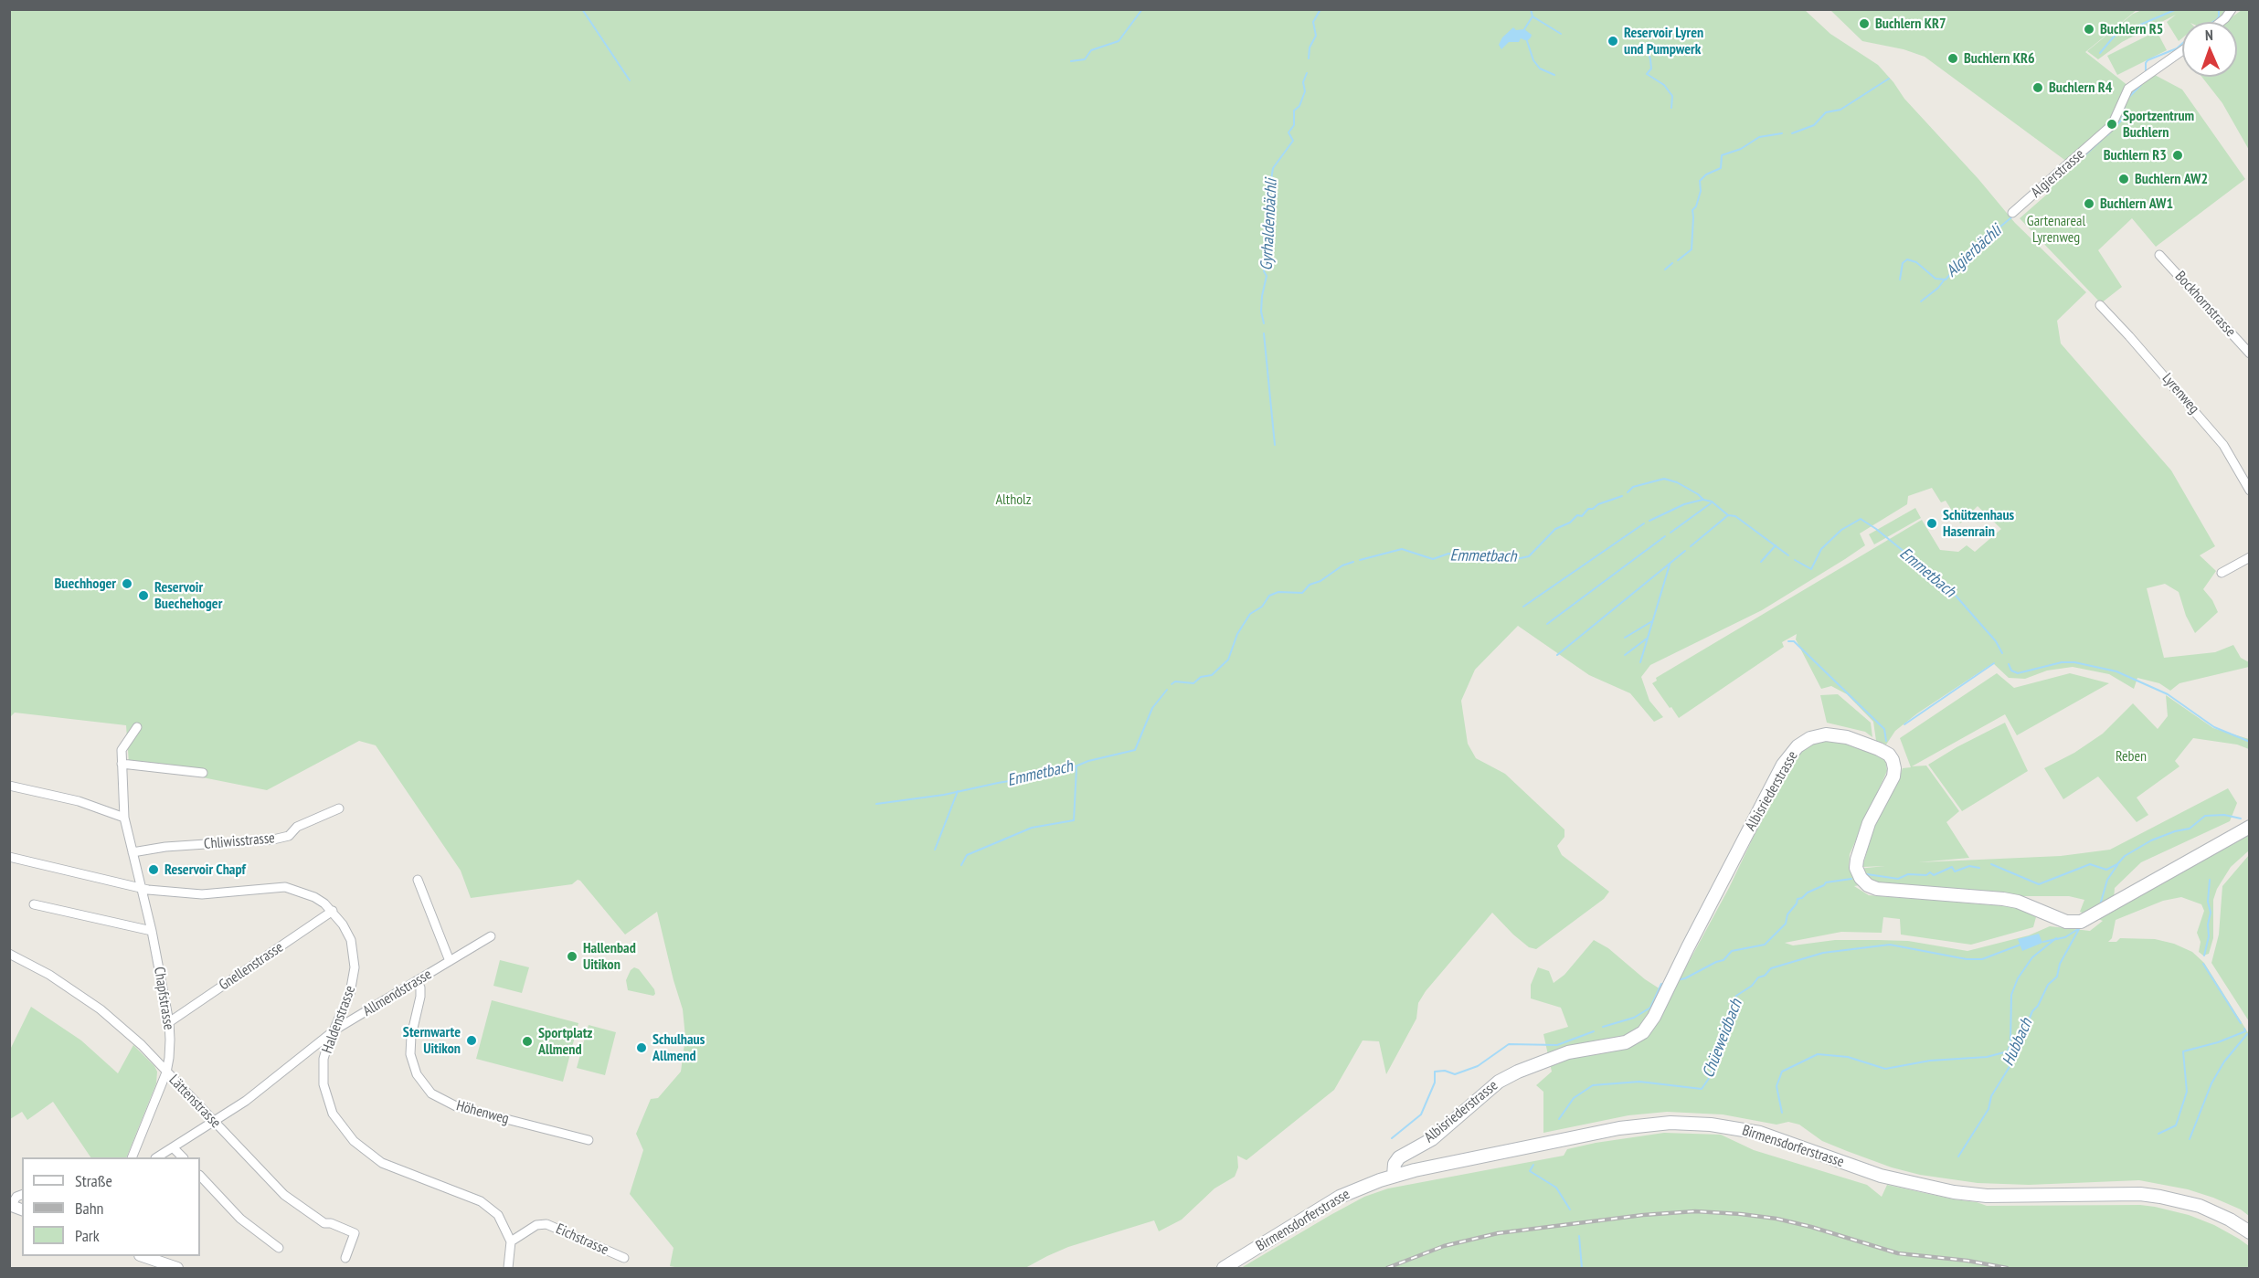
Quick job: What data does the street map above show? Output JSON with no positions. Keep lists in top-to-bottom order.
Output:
{
  "streets": {
    "main road": ["Albisriederstrasse", "Birmensdorferstrasse"],
    "street": [
      "Algierstrasse",
      "Bockhornstrasse",
      "Lyrenweg",
      "Chliwisstrasse",
      "Gnellenstrasse",
      "Allmendstrasse",
      "Chapfstrasse",
      "Haldenstrasse",
      "Lättenstrasse",
      "Höhenweg",
      "Eichstrasse"
    ]
  },
  "crossings": [
    ["Albisriederstrasse", "Birmensdorferstrasse"],
    ["Chliwisstrasse", "Chapfstrasse"],
    ["Gnellenstrasse", "Chapfstrasse"],
    ["Gnellenstrasse", "Haldenstrasse"],
    ["Allmendstrasse", "Haldenstrasse"],
    ["Allmendstrasse", "Lättenstrasse"],
    ["Allmendstrasse", "Höhenweg"],
    ["Chapfstrasse", "Haldenstrasse"],
    ["Chapfstrasse", "Lättenstrasse"],
    ["Haldenstrasse", "Eichstrasse"]
  ],
  "water": [
    "Gyrhaldenbächli",
    "Algierbächli",
    "Emmetbach",
    "Chüeweidbach",
    "Hubbach"
  ],
  "parks": ["Gartenareal Lyrenweg", "Altholz", "Reben"],
  "places": [
    "Buchlern KR7",
    "Buchlern R5",
    "Reservoir Lyren und Pumpwerk",
    "Buchlern KR6",
    "Buchlern R4",
    "Sportzentrum Buchlern",
    "Buchlern R3",
    "Buchlern AW2",
    "Buchlern AW1",
    "Schützenhaus Hasenrain",
    "Buechhoger",
    "Reservoir Buechehoger",
    "Reservoir Chapf",
    "Hallenbad Uitikon",
    "Sternwarte Uitikon",
    "Sportplatz Allmend",
    "Schulhaus Allmend"
  ],
  "legend": ["Straße", "Bahn", "Park"],
  "north": "top"
}
